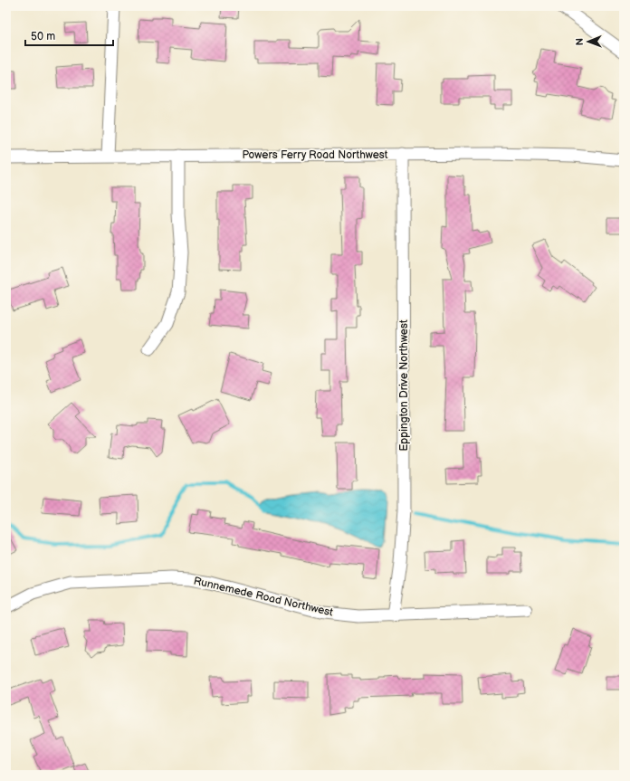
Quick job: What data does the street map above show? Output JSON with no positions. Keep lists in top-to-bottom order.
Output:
{
  "streets": {
    "street": ["Powers Ferry Road Northwest", "Eppington Drive Northwest", "Runnemede Road Northwest"]
  },
  "crossings": [
    ["Powers Ferry Road Northwest", "Eppington Drive Northwest"],
    ["Eppington Drive Northwest", "Runnemede Road Northwest"]
  ],
  "scale_bar": "50 m",
  "north": "left"
}
